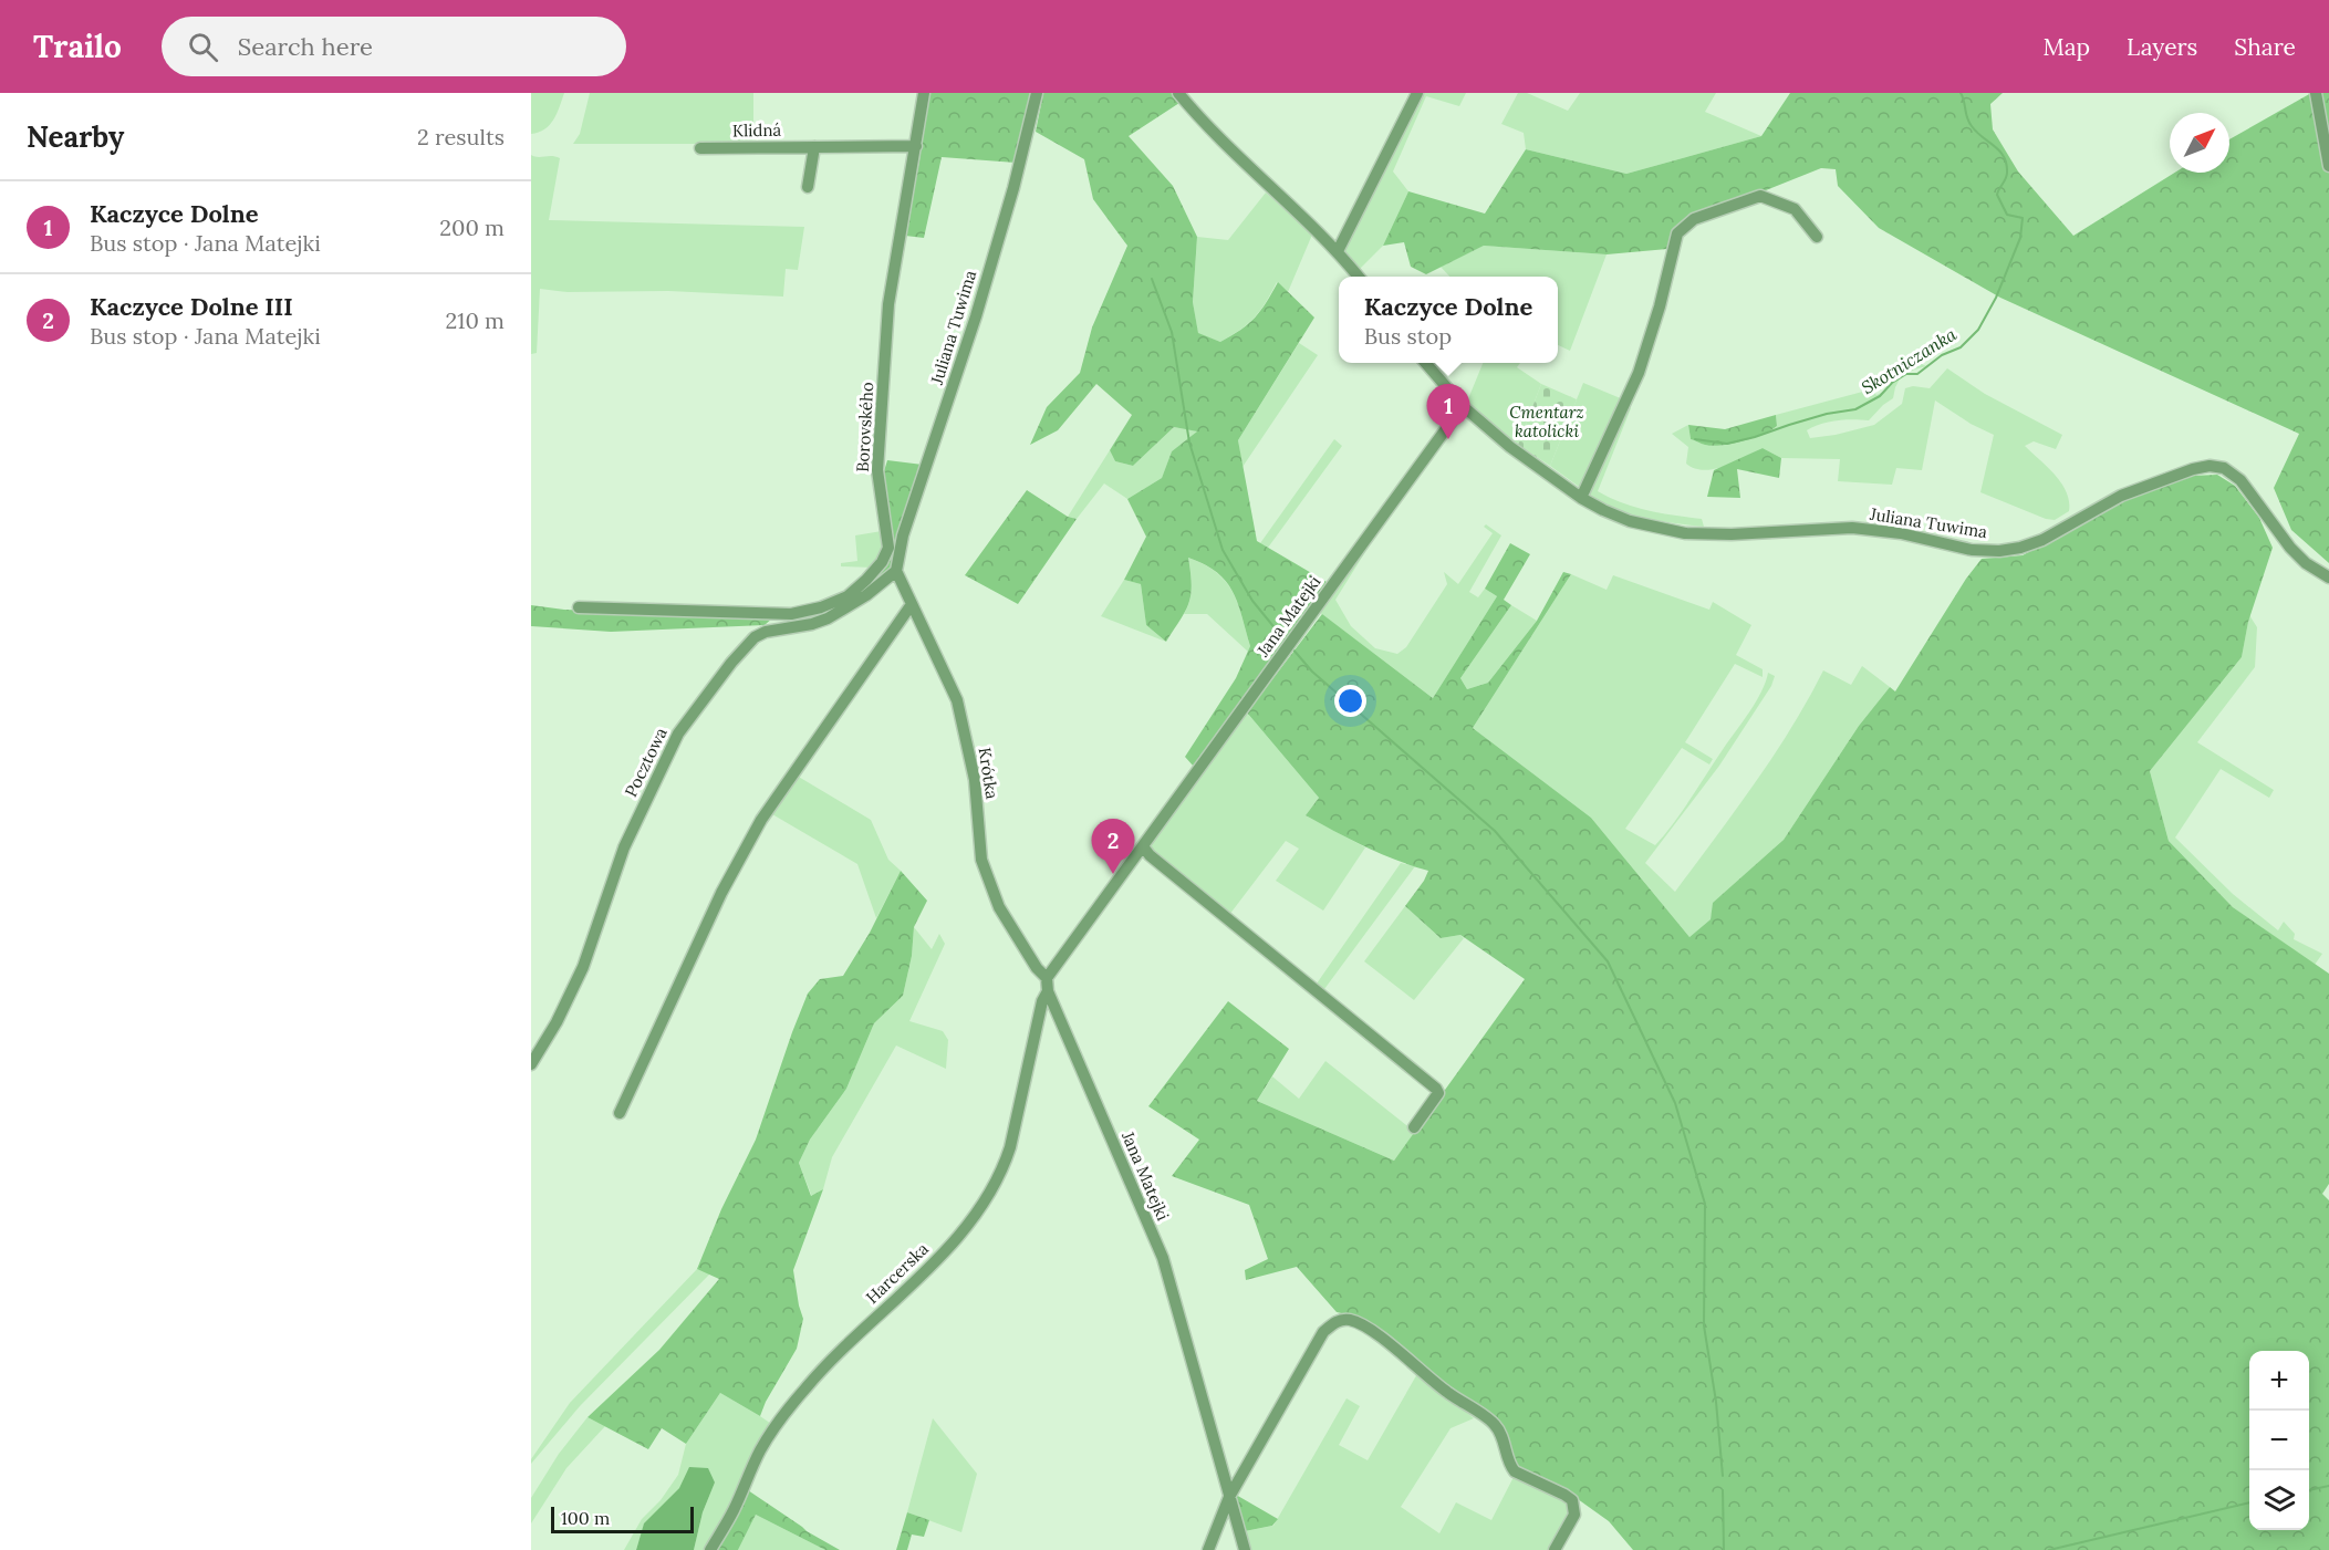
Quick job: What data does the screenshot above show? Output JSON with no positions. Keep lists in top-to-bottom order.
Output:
{
  "streets": {
    "street": [
      "Klidná",
      "Juliana Tuwima",
      "Borovského",
      "Jana Matejki",
      "Pocztowa",
      "Krótka",
      "Harcerska"
    ]
  },
  "crossings": [
    ["Klidná", "Borovského"],
    ["Juliana Tuwima", "Jana Matejki"],
    ["Juliana Tuwima", "Pocztowa"],
    ["Juliana Tuwima", "Krótka"],
    ["Jana Matejki", "Krótka"],
    ["Jana Matejki", "Harcerska"],
    ["Pocztowa", "Krótka"]
  ],
  "water": ["Skotniczanka"],
  "parks": ["Cmentarz katolicki"],
  "scale_bar": "100 m",
  "north": "top right",
  "page": {
    "header": "Trailo",
    "search": "Search here",
    "nav": ["Map", "Layers", "Share"],
    "heading": ["Nearby", "2 results"],
    "list": [
      {
        "mark": "1",
        "name": "Kaczyce Dolne",
        "note": "Bus stop · Jana Matejki",
        "value": "200 m"
      },
      {
        "mark": "2",
        "name": "Kaczyce Dolne III",
        "note": "Bus stop · Jana Matejki",
        "value": "210 m"
      }
    ],
    "popup": ["Kaczyce Dolne", "Bus stop"],
    "pins": ["1", "2"],
    "map_buttons": ["+", "−"],
    "scale": "100 m"
  }
}
